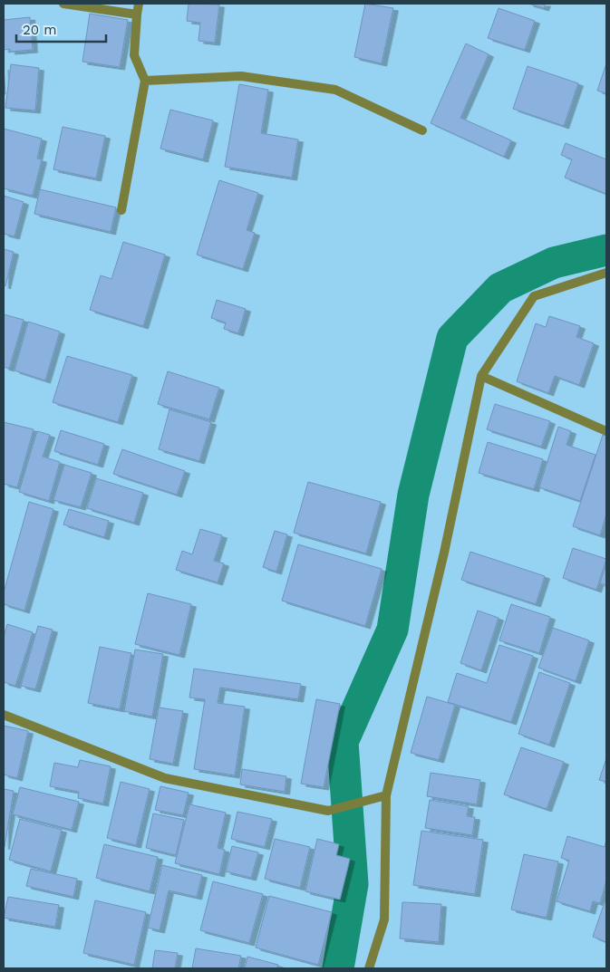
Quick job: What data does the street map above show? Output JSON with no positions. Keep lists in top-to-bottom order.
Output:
{
  "scale_bar": "20 m"
}
